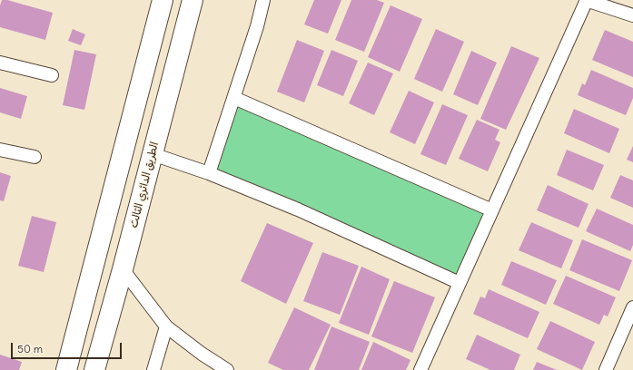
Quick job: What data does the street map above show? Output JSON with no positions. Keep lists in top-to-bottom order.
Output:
{
  "streets": {
    "highway": ["الطريق الدائري الثالث"]
  },
  "scale_bar": "50 m"
}
